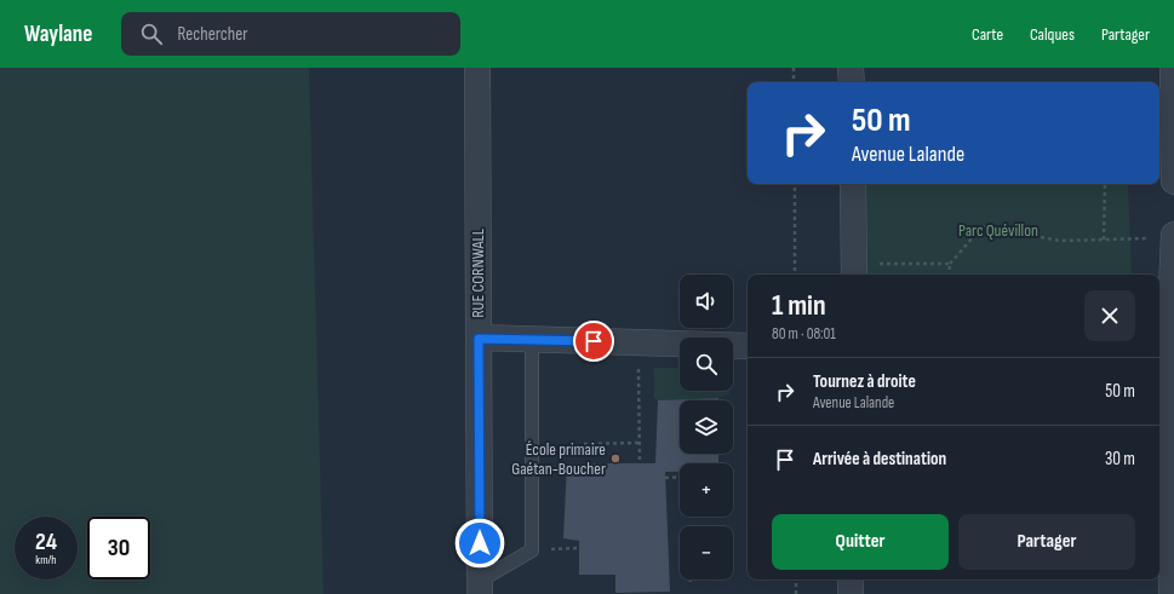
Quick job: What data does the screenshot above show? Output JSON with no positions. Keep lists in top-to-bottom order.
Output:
{
  "streets": {
    "street": ["RUE CORNWALL"]
  },
  "parks": ["Parc Quévillon"],
  "places": ["École primaire Gaétan-Boucher"],
  "page": {
    "header": "Waylane",
    "search": "Rechercher",
    "nav": ["Carte", "Calques", "Partager"],
    "turn": ["50 m", "Avenue Lalande"],
    "map_buttons": ["+", "−"],
    "heading": ["1 min", "80 m · 08:01"],
    "list": [
      {
        "name": "Tournez à droite",
        "note": "Avenue Lalande",
        "value": "50 m"
      },
      {
        "name": "Arrivée à destination",
        "value": "30 m"
      }
    ],
    "buttons": ["Quitter", "Partager"],
    "speed": "24 km/h",
    "limit": "30"
  }
}
